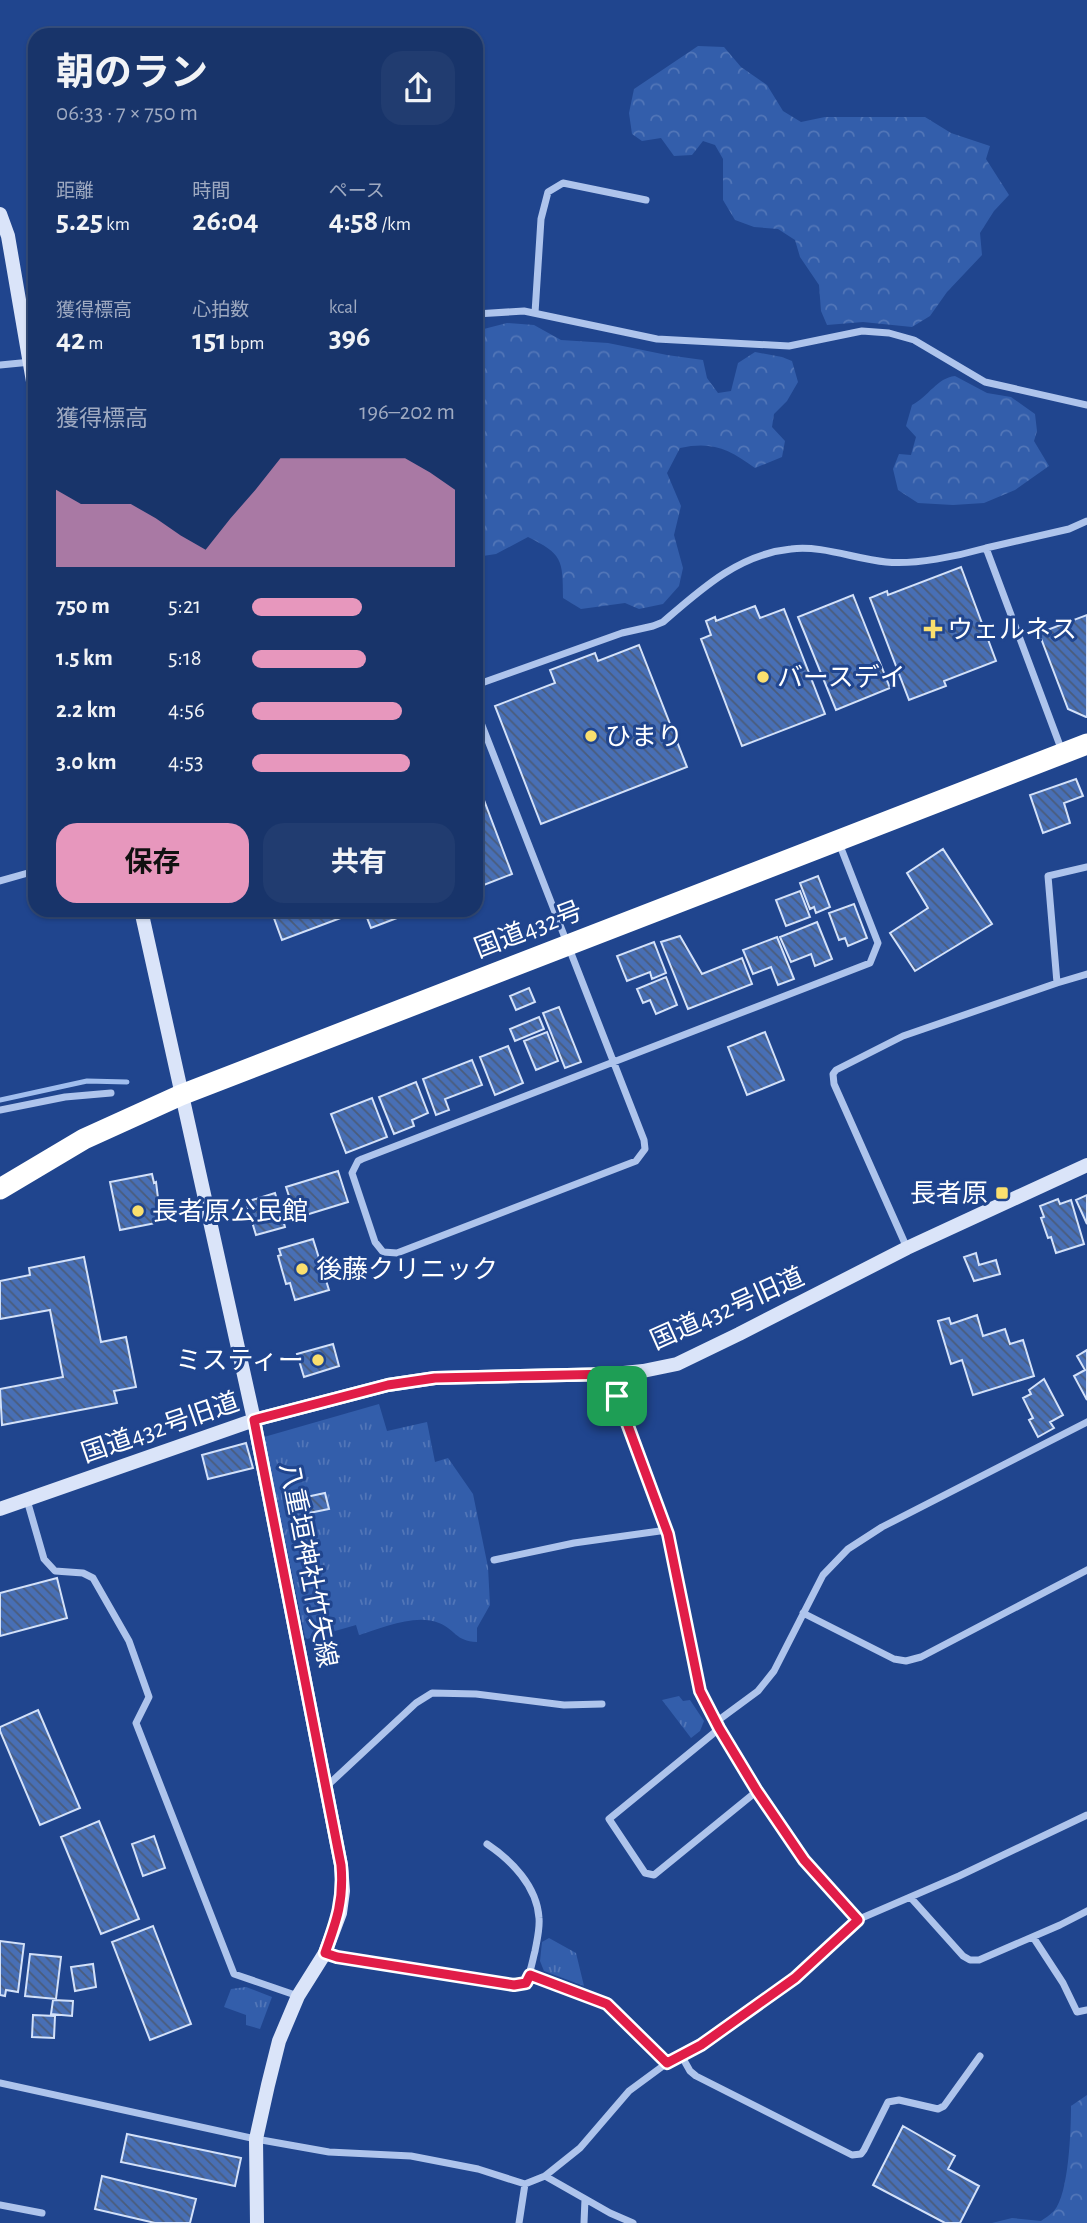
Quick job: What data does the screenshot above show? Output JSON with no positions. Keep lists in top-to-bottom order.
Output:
{
  "streets": {
    "highway": ["国道432号"],
    "main road": ["国道432号旧道", "八重垣神社竹矢線"]
  },
  "crossings": [
    ["国道432号", "八重垣神社竹矢線"],
    ["国道432号旧道", "八重垣神社竹矢線"]
  ],
  "places": {
    "health": ["ウェルネス"],
    "other": [
      "バースデイ",
      "ひまり",
      "長者原公民館",
      "後藤クリニック",
      "ミスティー"
    ],
    "transit": ["長者原"]
  },
  "page": {
    "heading": ["朝のラン", "06:33 · 7 × 750 m"],
    "stats": [
      ["距離", "5.25 km"],
      ["時間", "26:04"],
      ["ペース", "4:58 /km"],
      ["獲得標高", "42 m"],
      ["心拍数", "151 bpm"],
      ["kcal", "396"]
    ],
    "chart": ["獲得標高", "196–202 m"],
    "list": [
      {
        "name": "750 m",
        "note": "5:21"
      },
      {
        "name": "1.5 km",
        "note": "5:18"
      },
      {
        "name": "2.2 km",
        "note": "4:56"
      },
      {
        "name": "3.0 km",
        "note": "4:53"
      }
    ],
    "buttons": ["保存", "共有"]
  }
}
